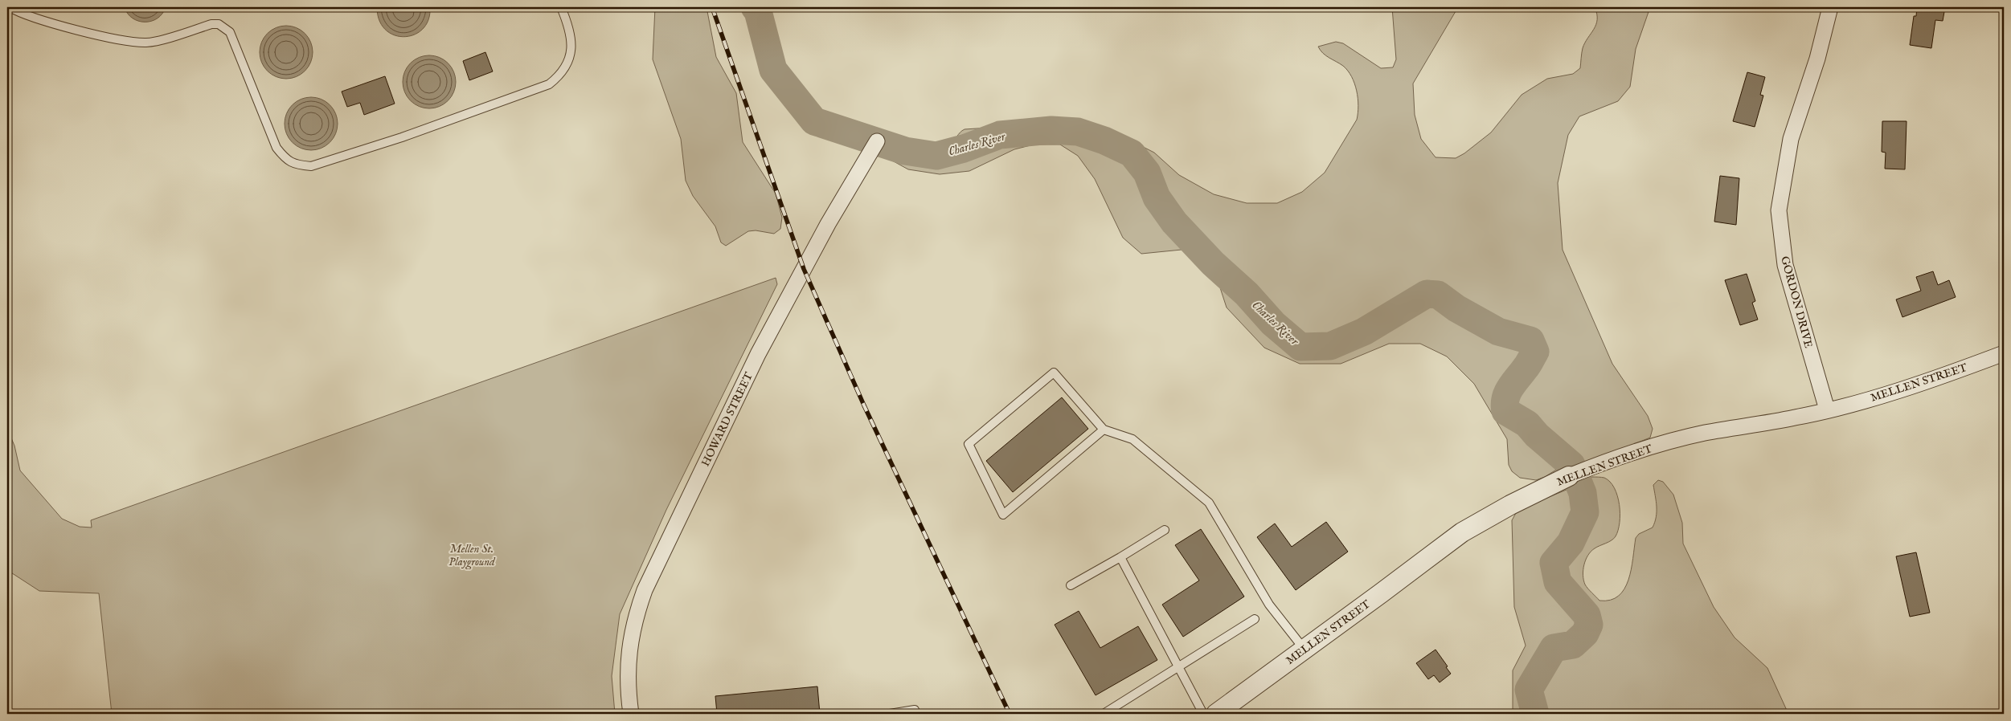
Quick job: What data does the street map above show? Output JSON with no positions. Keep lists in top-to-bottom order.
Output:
{
  "streets": {
    "street": ["GORDON DRIVE", "MELLEN STREET", "HOWARD STREET"]
  },
  "crossings": [
    ["GORDON DRIVE", "MELLEN STREET"]
  ],
  "water": ["Charles River"],
  "parks": ["Mellen St. Playground"]
}
